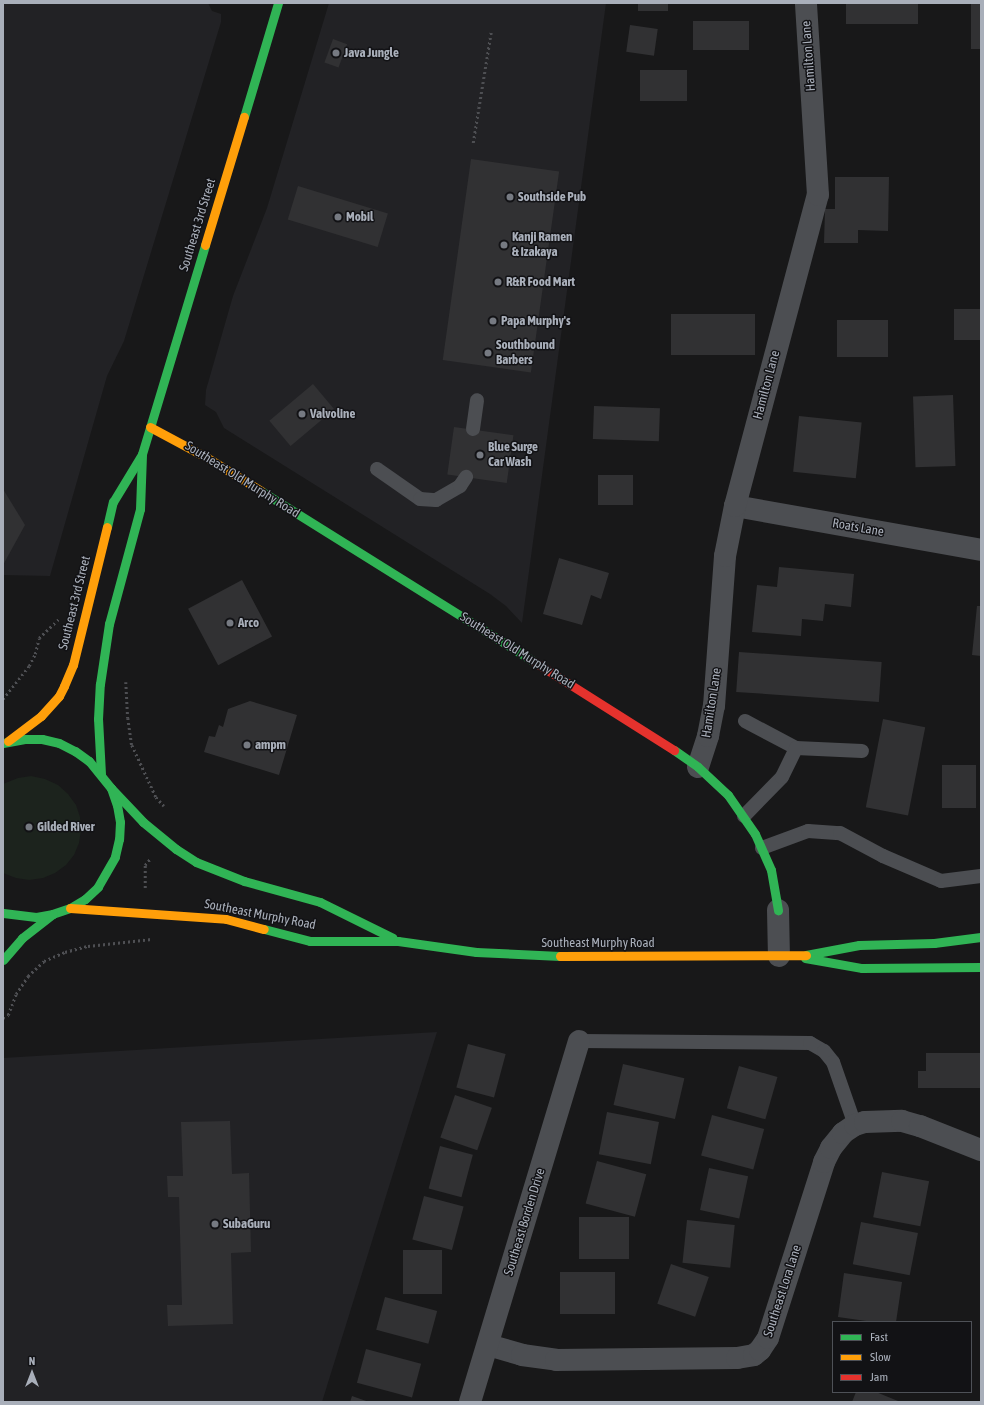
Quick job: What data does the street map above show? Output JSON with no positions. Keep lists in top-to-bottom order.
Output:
{
  "streets": {
    "main road": ["Southeast 3rd Street", "Southeast Old Murphy Road", "Southeast Murphy Road"],
    "street": [
      "Hamilton Lane",
      "Roats Lane",
      "Southeast Borden Drive",
      "Southeast Lora Lane"
    ]
  },
  "crossings": [
    ["Hamilton Lane", "Southeast Old Murphy Road"],
    ["Hamilton Lane", "Roats Lane"],
    ["Southeast 3rd Street", "Southeast Old Murphy Road"],
    ["Southeast Old Murphy Road", "Southeast Murphy Road"],
    ["Southeast Borden Drive", "Southeast Lora Lane"]
  ],
  "places": [
    "Java Jungle",
    "Southside Pub",
    "Mobil",
    "Kanji Ramen & Izakaya",
    "R&R Food Mart",
    "Papa Murphy's",
    "Southbound Barbers",
    "Valvoline",
    "Blue Surge Car Wash",
    "Arco",
    "ampm",
    "Gilded River",
    "SubaGuru"
  ],
  "legend": ["Fast", "Slow", "Jam"],
  "north": "top"
}
